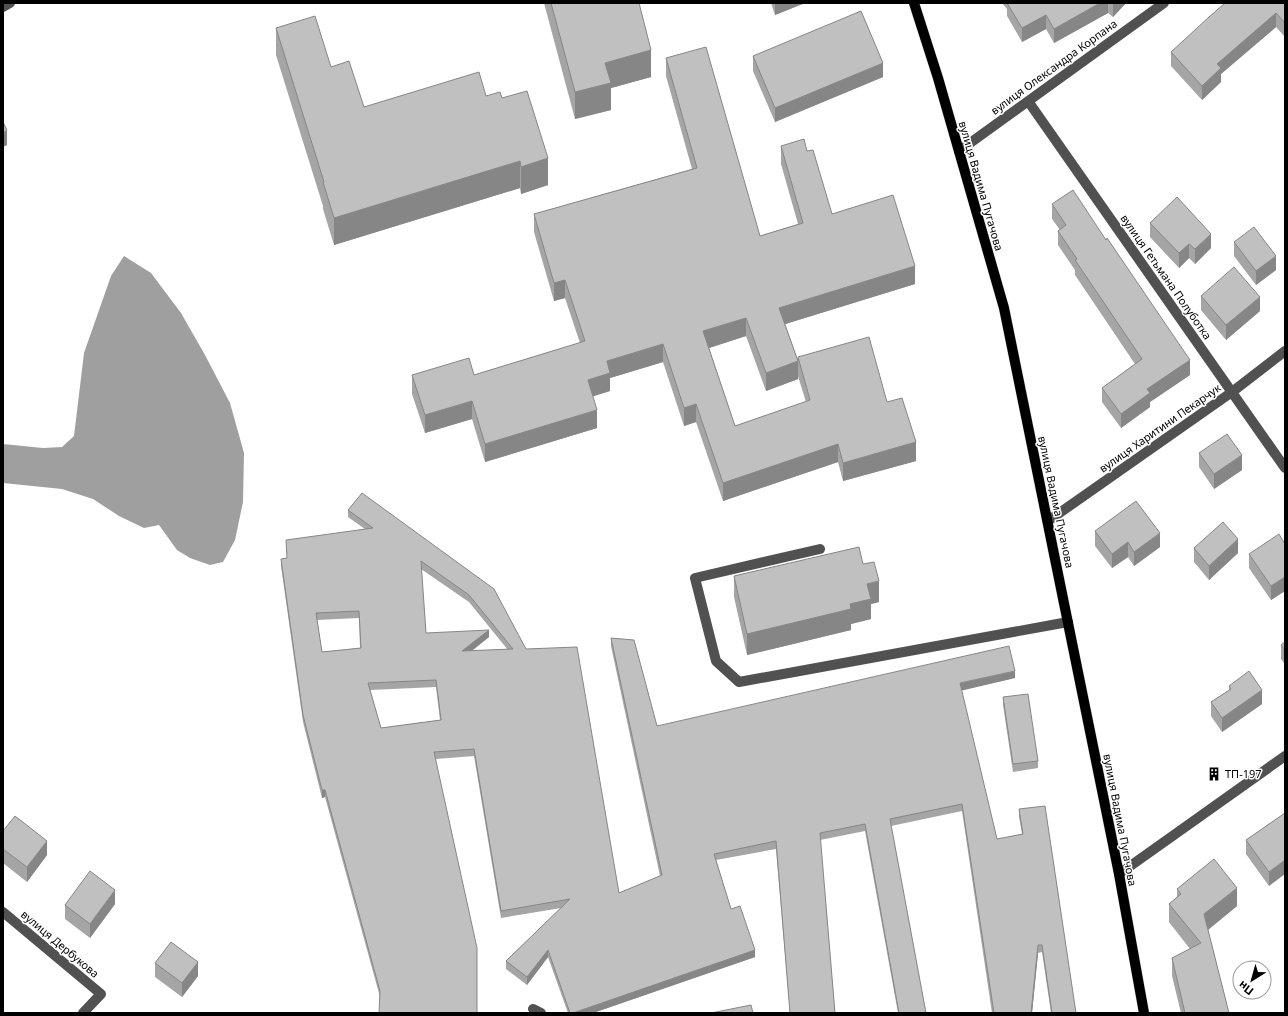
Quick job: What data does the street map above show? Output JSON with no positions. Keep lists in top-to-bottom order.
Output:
{
  "streets": {
    "main road": ["вулиця Вадима Пугачова"],
    "street": [
      "вулиця Олександра Корпана",
      "вулиця Гетьмана Полуботка",
      "вулиця Харитини Пекарчук",
      "вулиця Дербукова"
    ]
  },
  "crossings": [
    ["вулиця Олександра Корпана", "вулиця Вадима Пугачова"],
    ["вулиця Олександра Корпана", "вулиця Гетьмана Полуботка"],
    ["вулиця Вадима Пугачова", "вулиця Харитини Пекарчук"],
    ["вулиця Гетьмана Полуботка", "вулиця Харитини Пекарчук"]
  ],
  "places": {
    "building": ["ТП-197"]
  },
  "north": "bottom left"
}
